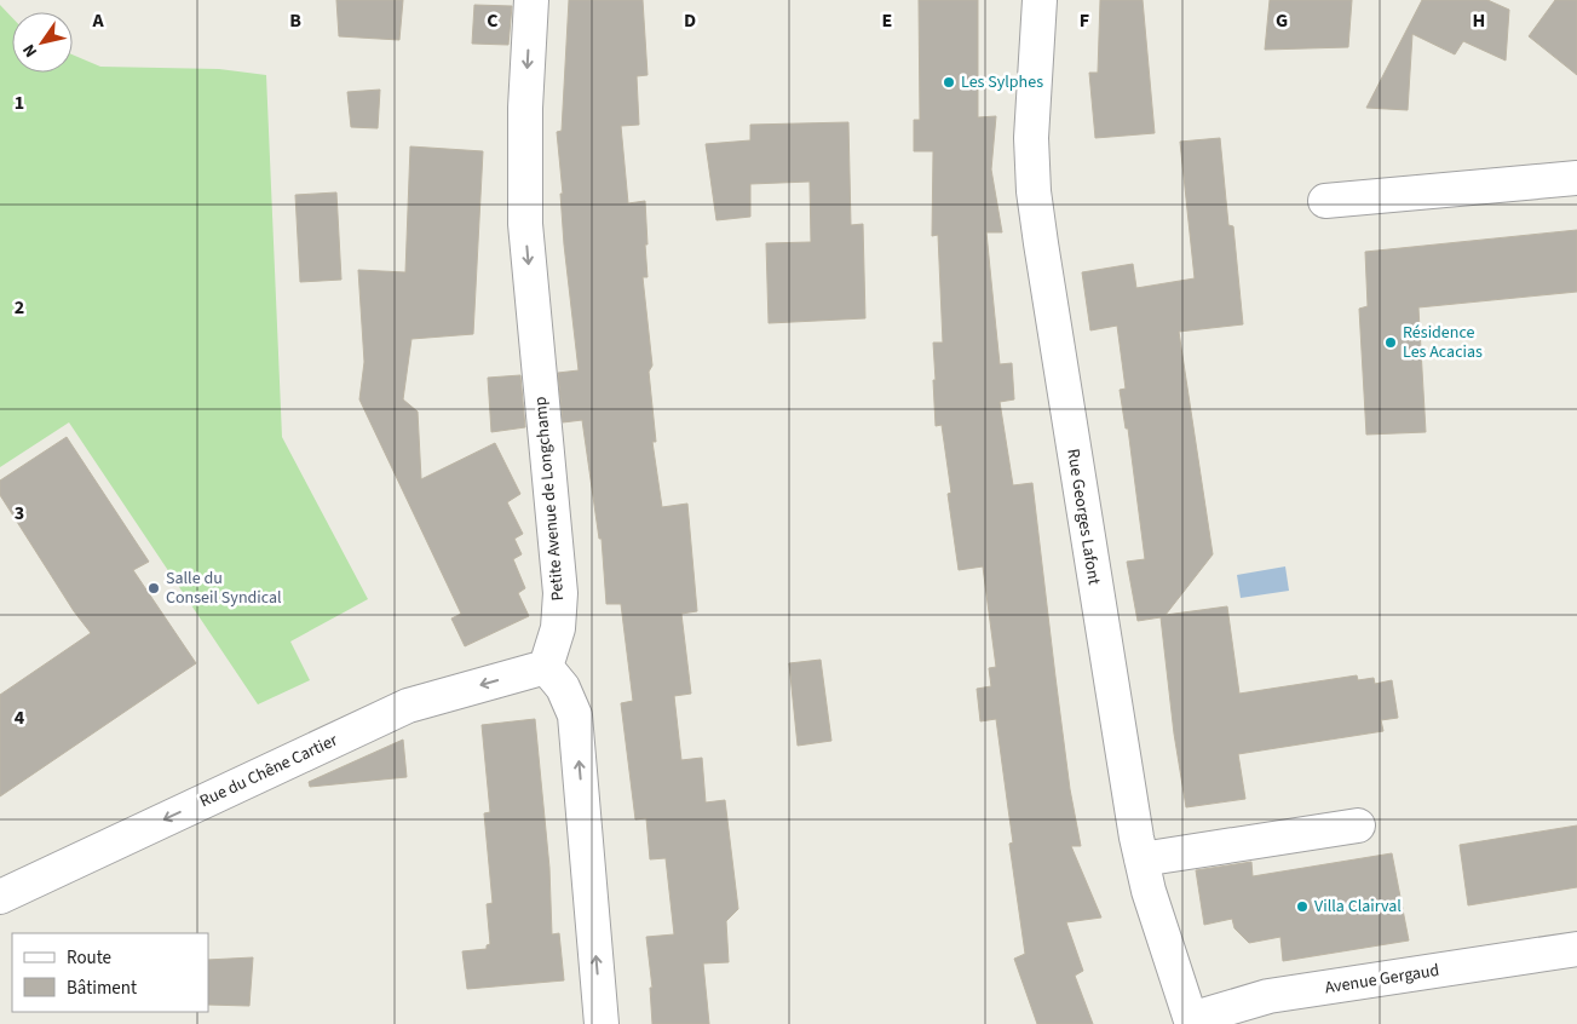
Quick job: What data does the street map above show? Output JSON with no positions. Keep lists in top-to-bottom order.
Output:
{
  "streets": {
    "street": [
      "Petite Avenue de Longchamp",
      "Rue Georges Lafont",
      "Rue du Chêne Cartier",
      "Avenue Gergaud"
    ]
  },
  "crossings": [
    ["Petite Avenue de Longchamp", "Rue du Chêne Cartier"],
    ["Rue Georges Lafont", "Avenue Gergaud"]
  ],
  "one_way": ["Petite Avenue de Longchamp", "Rue du Chêne Cartier"],
  "places": [
    "Les Sylphes",
    "Résidence Les Acacias",
    "Salle du Conseil Syndical",
    "Villa Clairval"
  ],
  "legend": ["Route", "Bâtiment"],
  "north": "bottom left",
  "grid": {
    "columns": [
      "A",
      "B",
      "C",
      "D",
      "E",
      "F",
      "G",
      "H"
    ],
    "rows": [
      "1",
      "2",
      "3",
      "4"
    ]
  }
}
